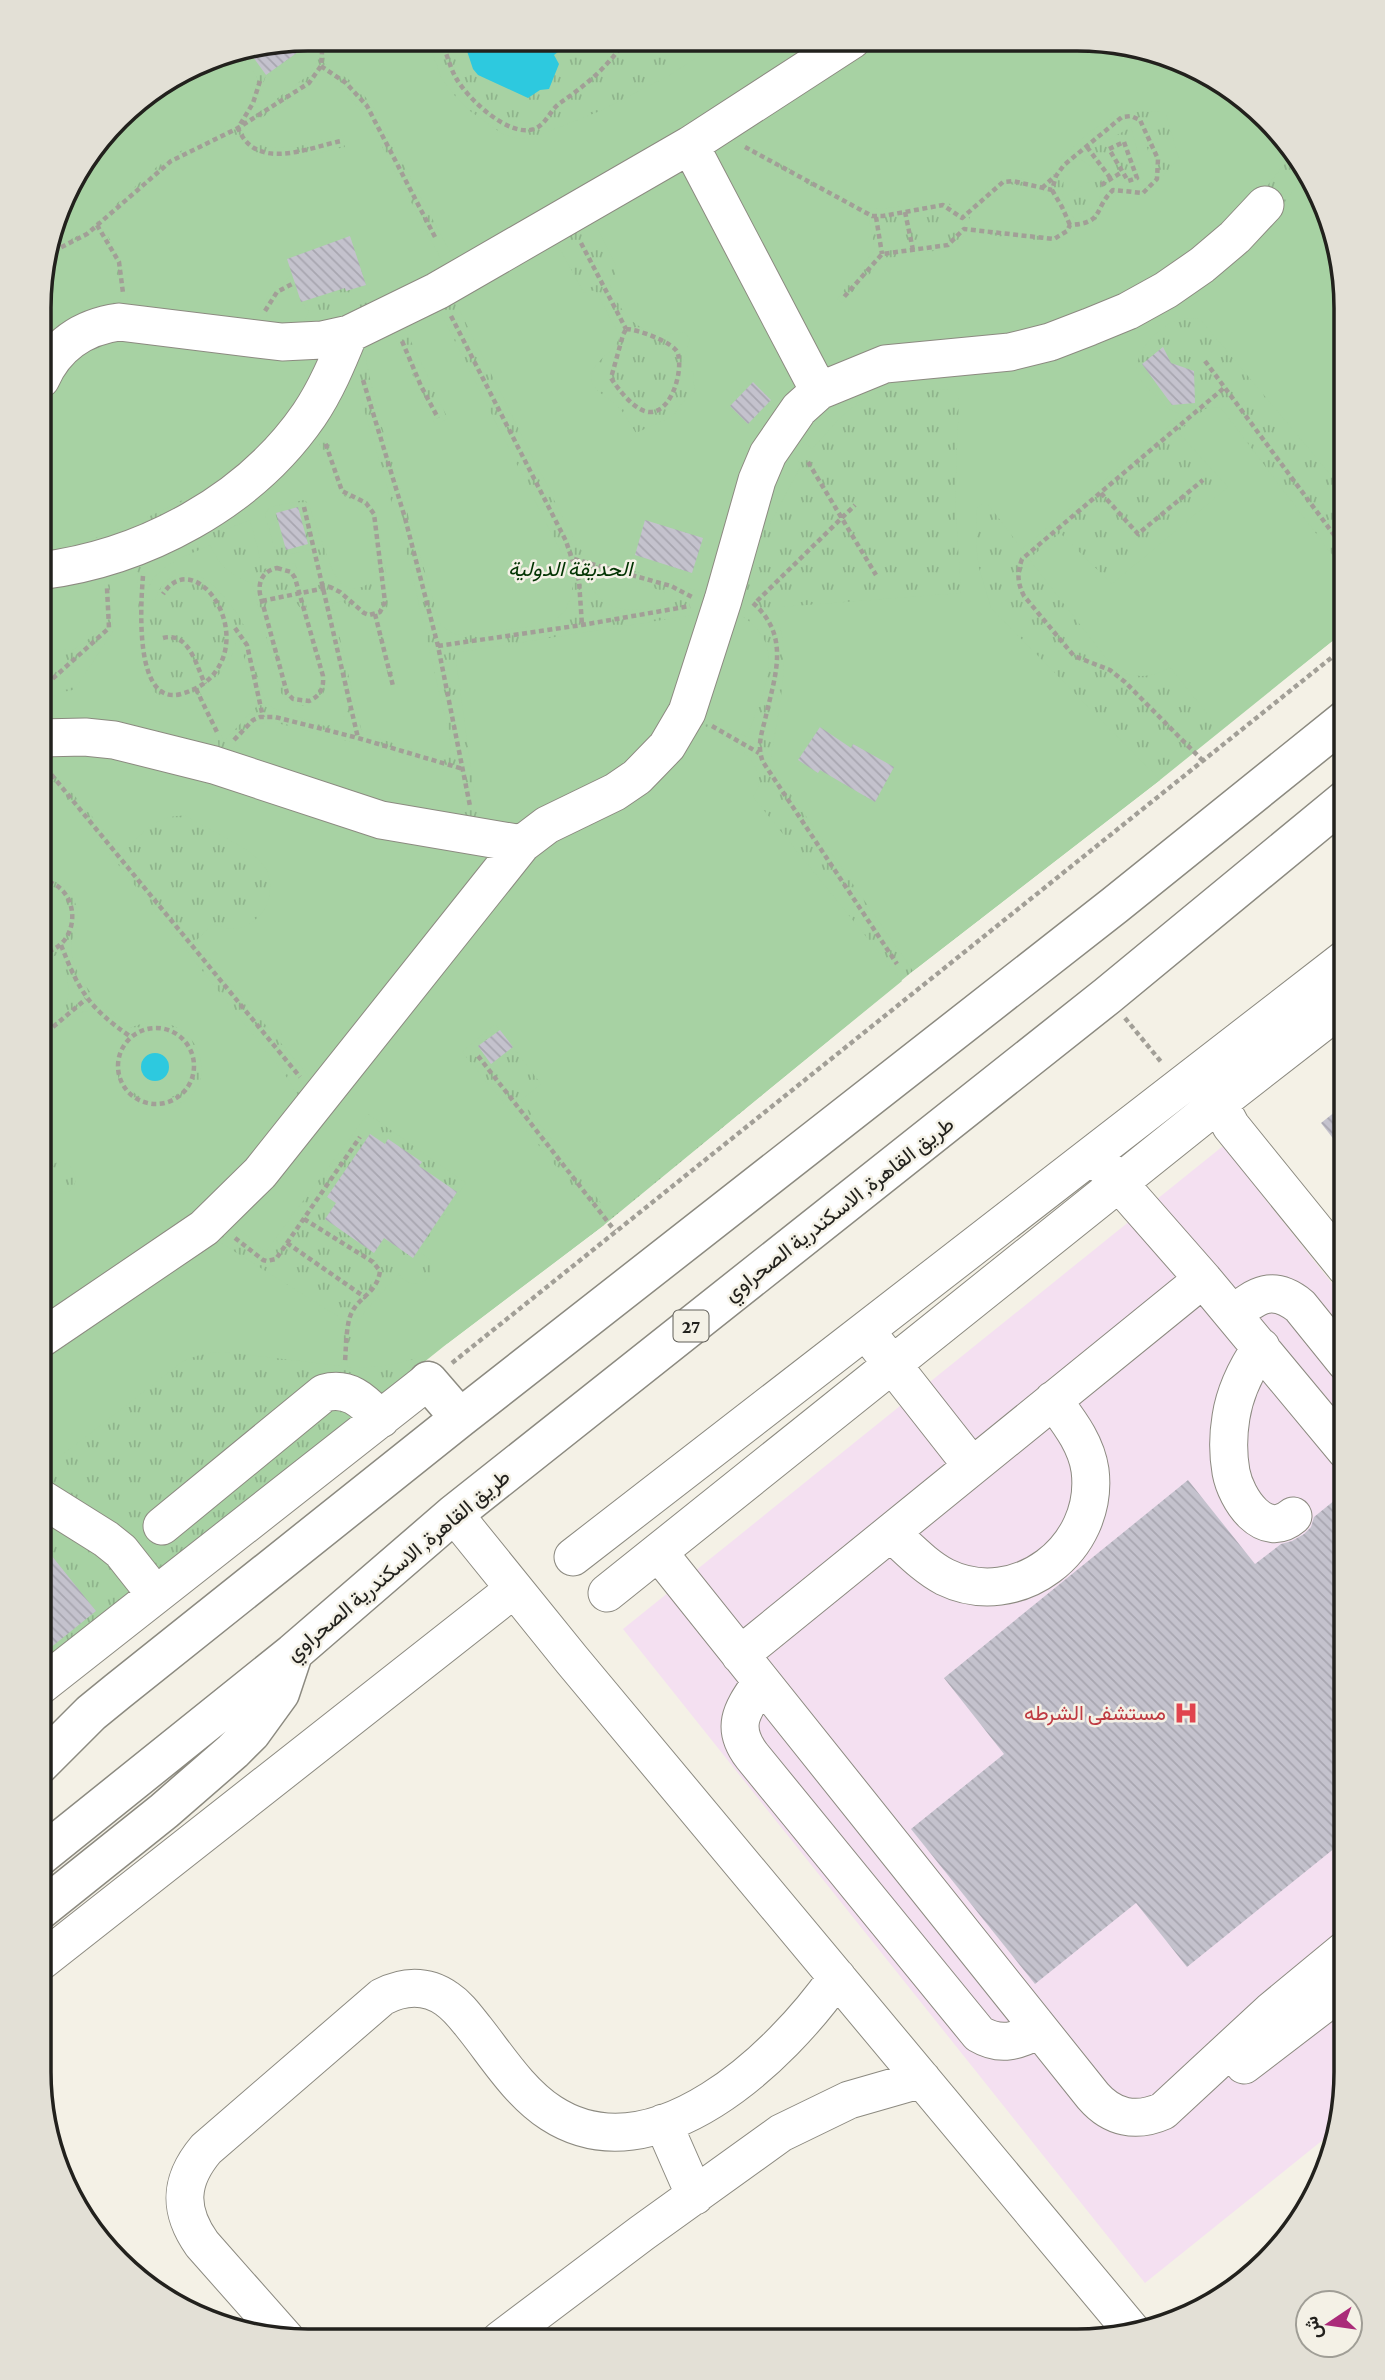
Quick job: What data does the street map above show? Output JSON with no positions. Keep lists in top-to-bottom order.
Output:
{
  "streets": {
    "highway": ["طريق القاهرة, الاسكندرية الصحراوي", "27"]
  },
  "parks": ["الحديقة الدولية"],
  "places": {
    "hospital": ["مستشفى الشرطه"]
  },
  "north": "left"
}
